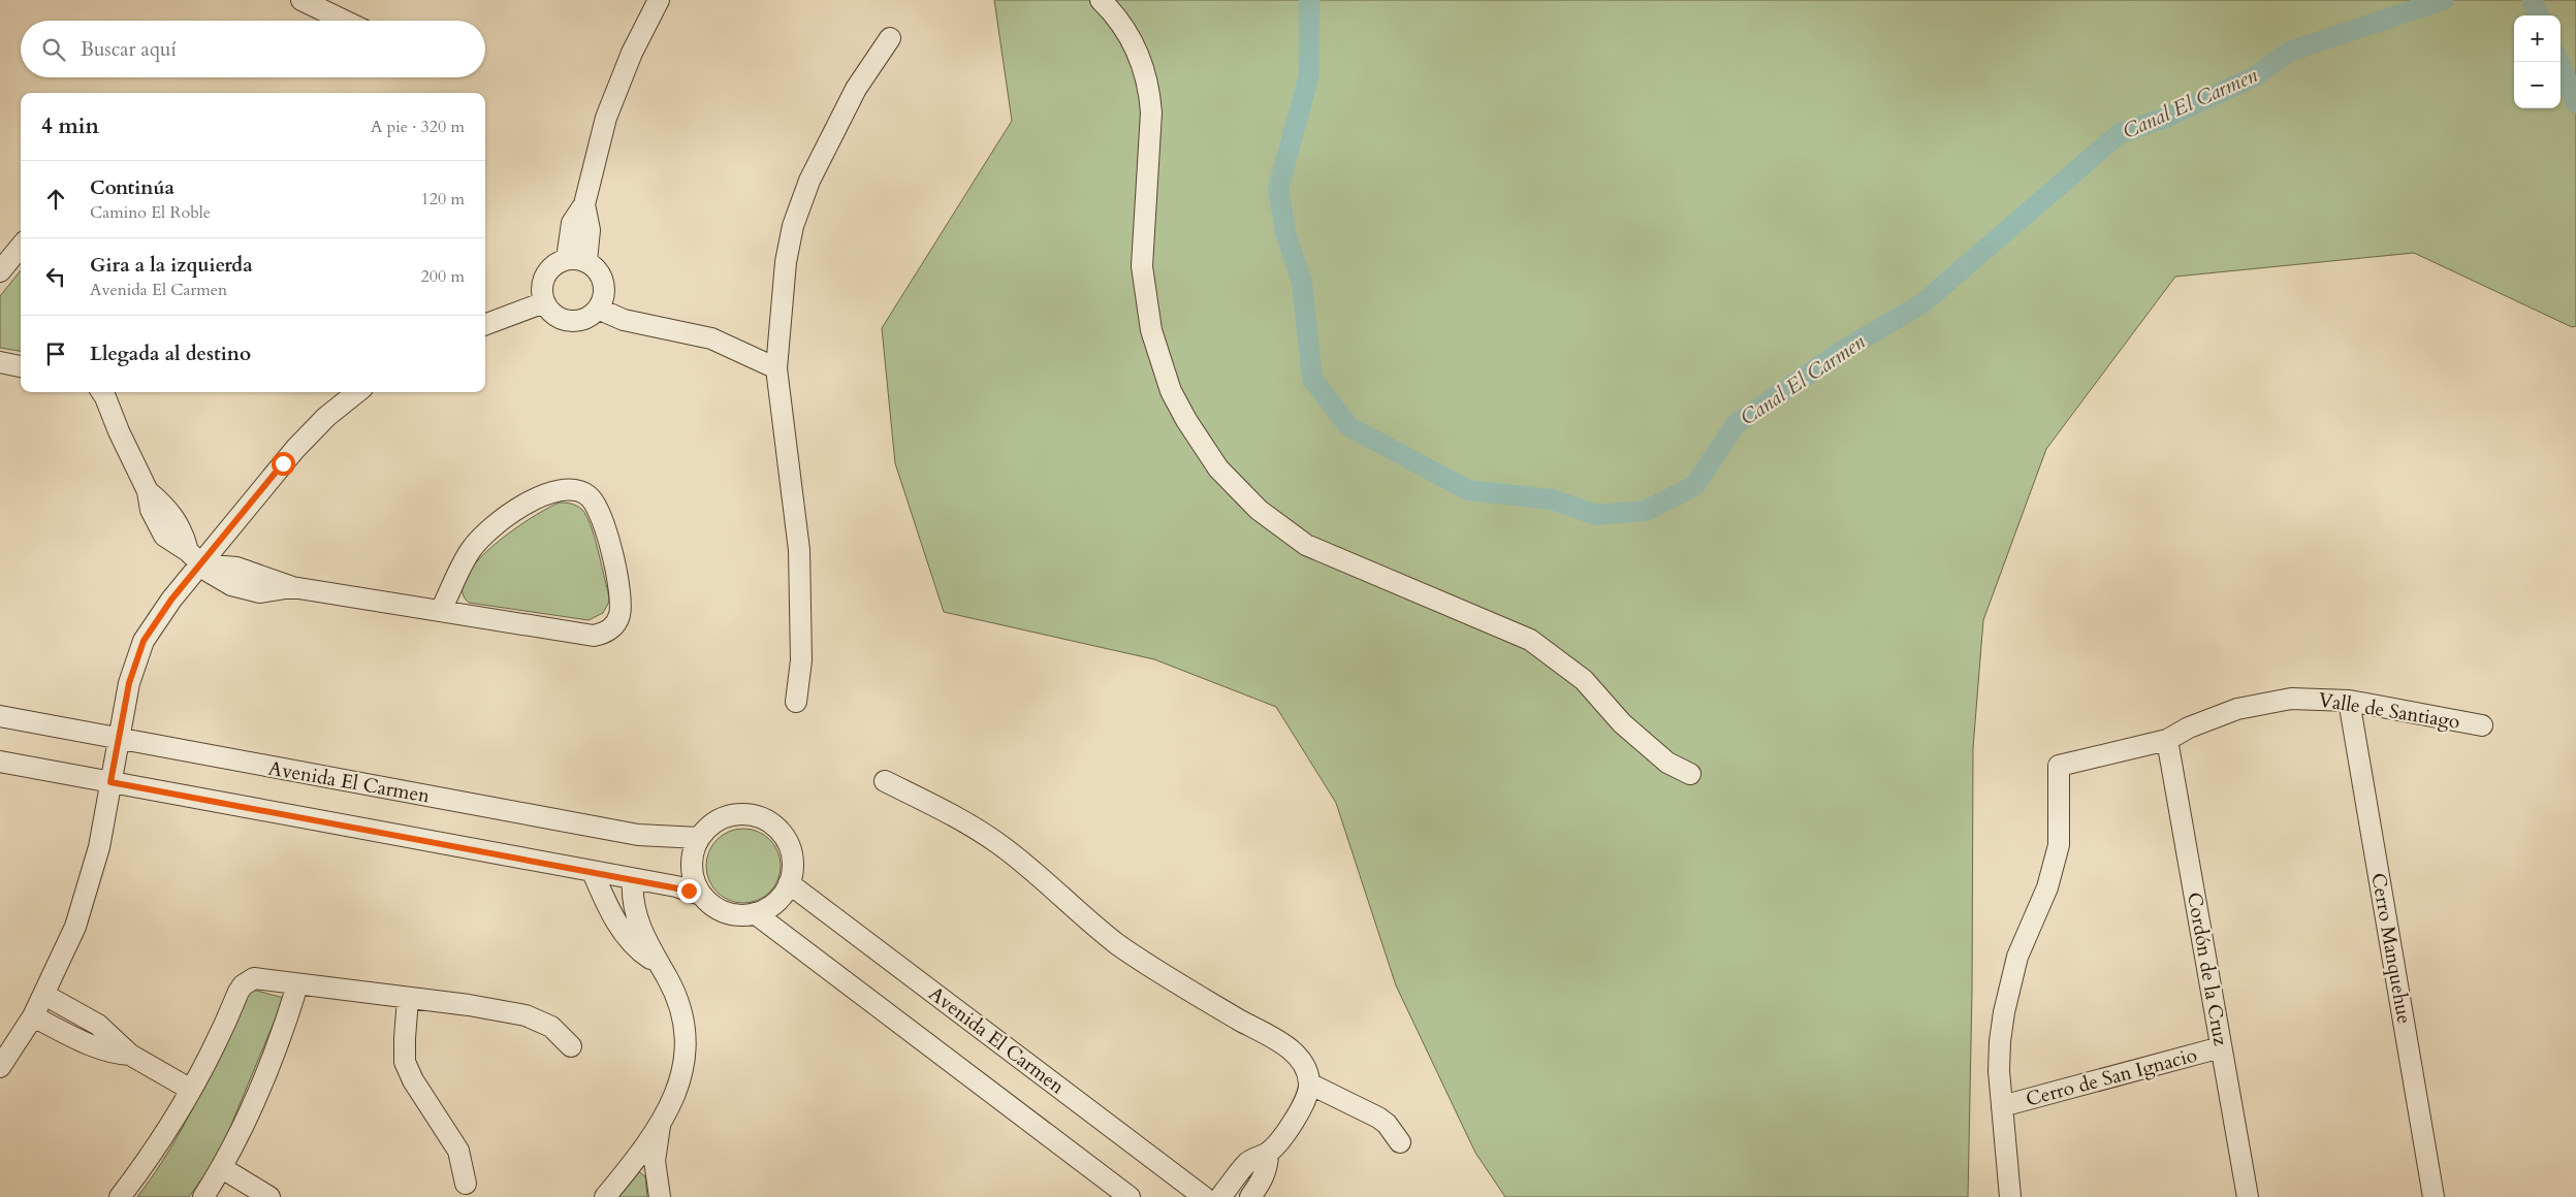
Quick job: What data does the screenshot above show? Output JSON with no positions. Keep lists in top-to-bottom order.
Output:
{
  "streets": {
    "street": [
      "Valle de Santiago",
      "Avenida El Carmen",
      "Cerro Manquehue",
      "Cordón de la Cruz",
      "Cerro de San Ignacio"
    ]
  },
  "crossings": [
    ["Valle de Santiago", "Cerro Manquehue"],
    ["Valle de Santiago", "Cordón de la Cruz"],
    ["Valle de Santiago", "Cerro de San Ignacio"],
    ["Cordón de la Cruz", "Cerro de San Ignacio"]
  ],
  "water": ["Canal El Carmen"],
  "page": {
    "map_buttons": ["+", "−"],
    "search": "Buscar aquí",
    "heading": ["4 min", "A pie · 320 m"],
    "list": [
      ["Continúa", "Camino El Roble", "120 m"],
      ["Gira a la izquierda", "Avenida El Carmen", "200 m"],
      "Llegada al destino"
    ]
  }
}
